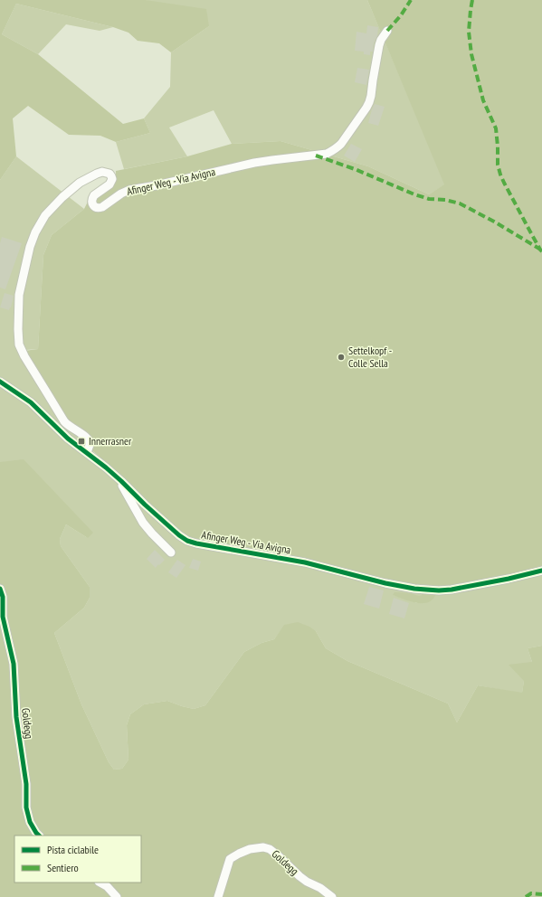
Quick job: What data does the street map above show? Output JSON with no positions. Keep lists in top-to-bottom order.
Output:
{
  "streets": {
    "street": ["Afinger Weg - Via Avigna", "Goldegg"]
  },
  "places": {
    "other": ["Settelkopf - Colle Sella"],
    "transit": ["Innerrasner"]
  },
  "legend": ["Pista ciclabile", "Sentiero"]
}
